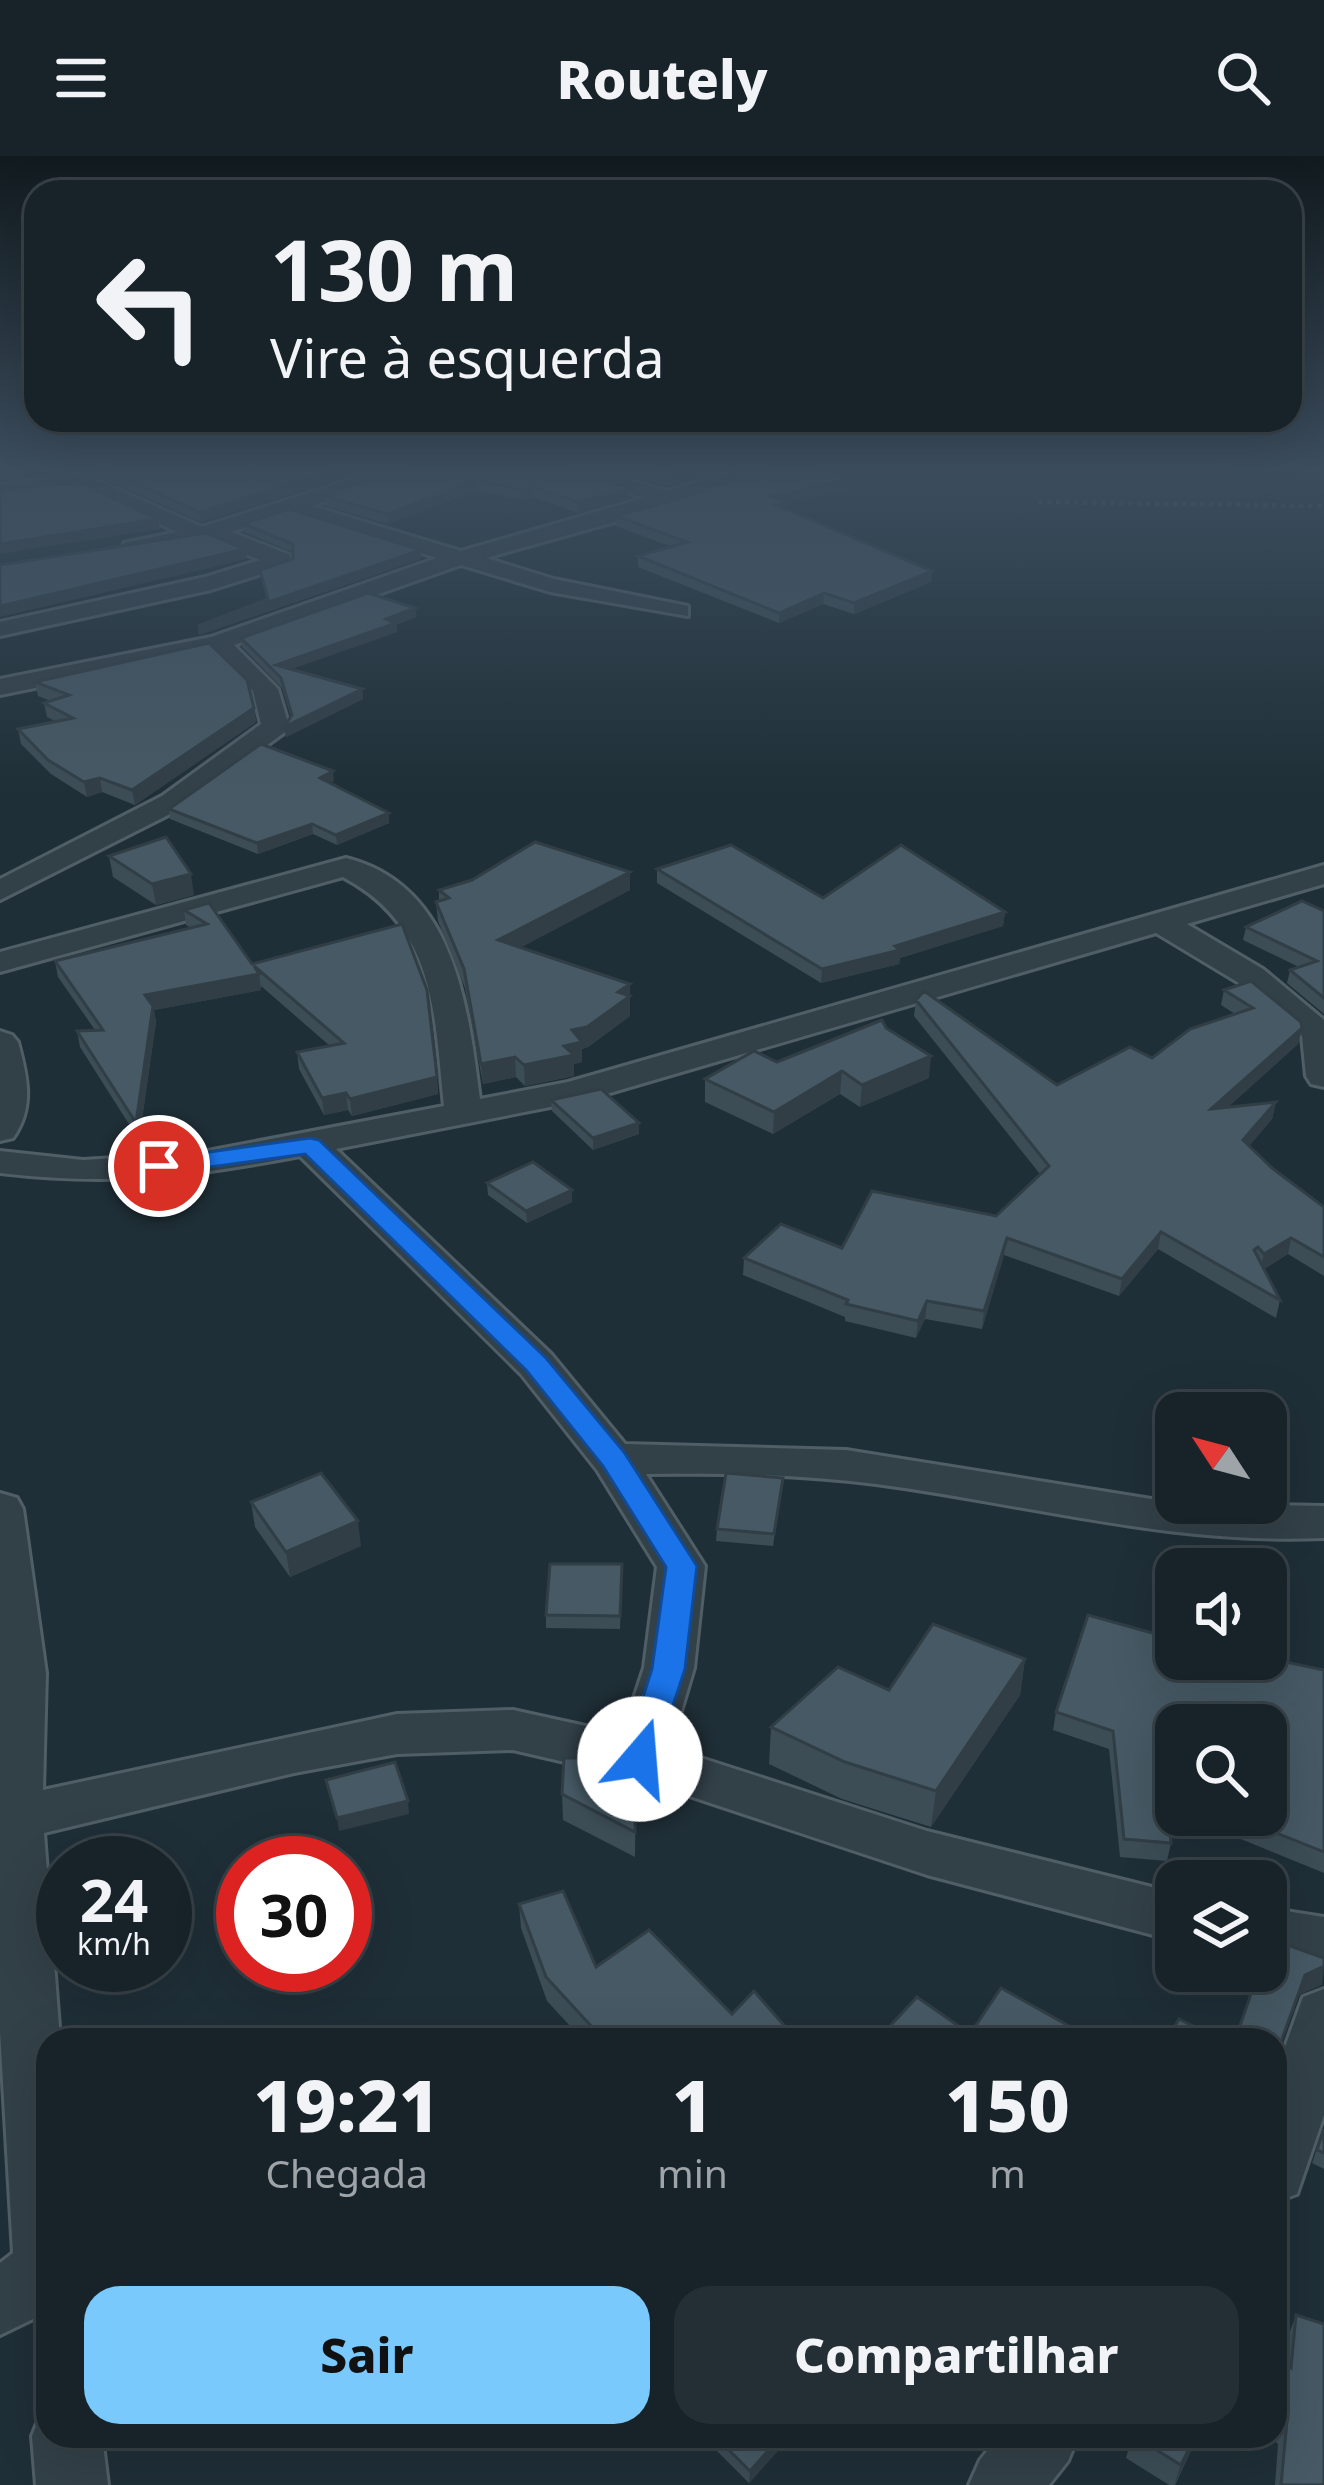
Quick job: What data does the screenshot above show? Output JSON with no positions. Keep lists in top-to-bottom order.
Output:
{
  "north": "top left",
  "page": {
    "header": "Routely",
    "turn": ["130 m", "Vire à esquerda"],
    "speed": "24 km/h",
    "limit": "30",
    "eta": [
      "19:21",
      "Chegada",
      "1",
      "min",
      "150",
      "m"
    ],
    "buttons": ["Sair", "Compartilhar"]
  }
}
